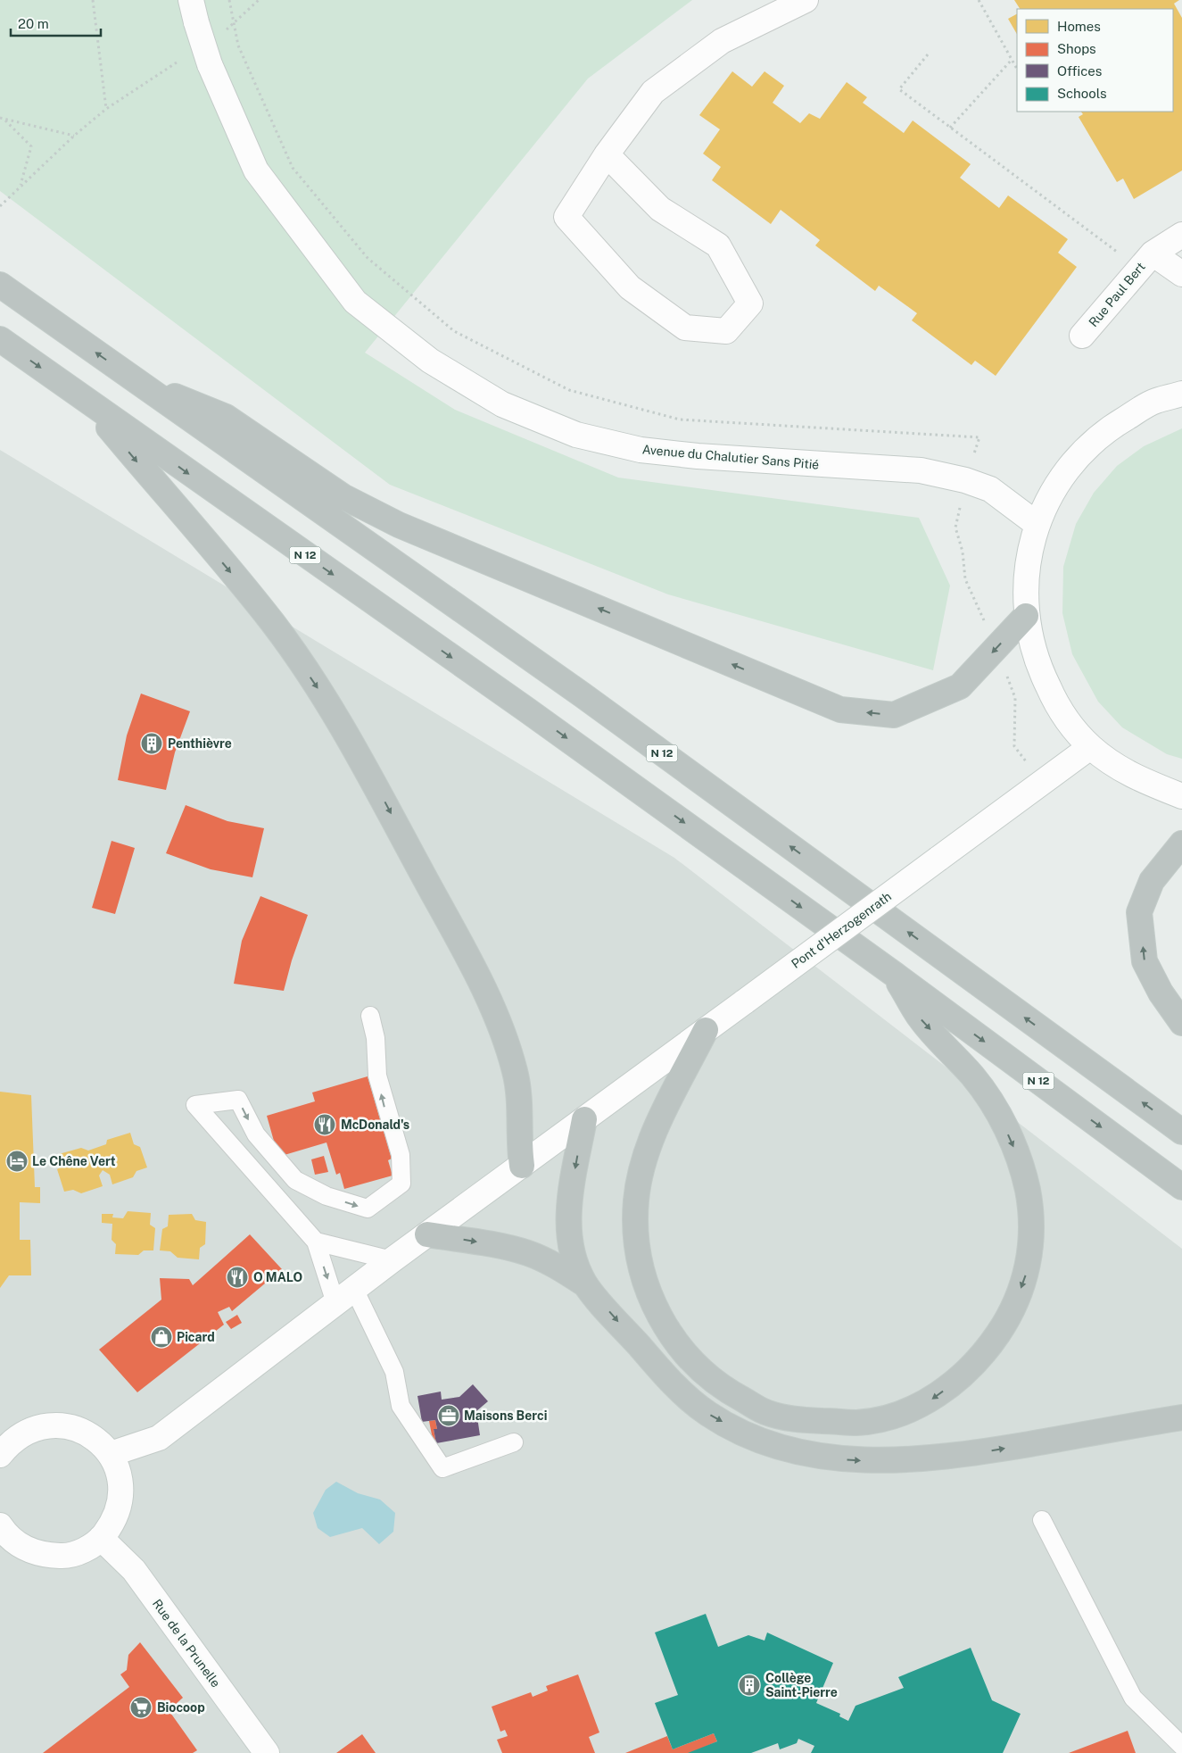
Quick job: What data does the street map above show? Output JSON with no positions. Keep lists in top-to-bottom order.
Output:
{
  "streets": {
    "highway": ["N 12"],
    "street": [
      "Rue Paul Bert",
      "Avenue du Chalutier Sans Pitié",
      "Pont d'Herzogenrath",
      "Rue de la Prunelle"
    ]
  },
  "places": {
    "building": ["Penthièvre", "Collège Saint-Pierre"],
    "restaurant": ["McDonald's", "O MALO"],
    "hotel": ["Le Chêne Vert"],
    "shop": ["Picard"],
    "office": ["Maisons Berci"],
    "supermarket": ["Biocoop"]
  },
  "legend": [
    "Homes",
    "Shops",
    "Offices",
    "Schools"
  ],
  "scale_bar": "20 m"
}
